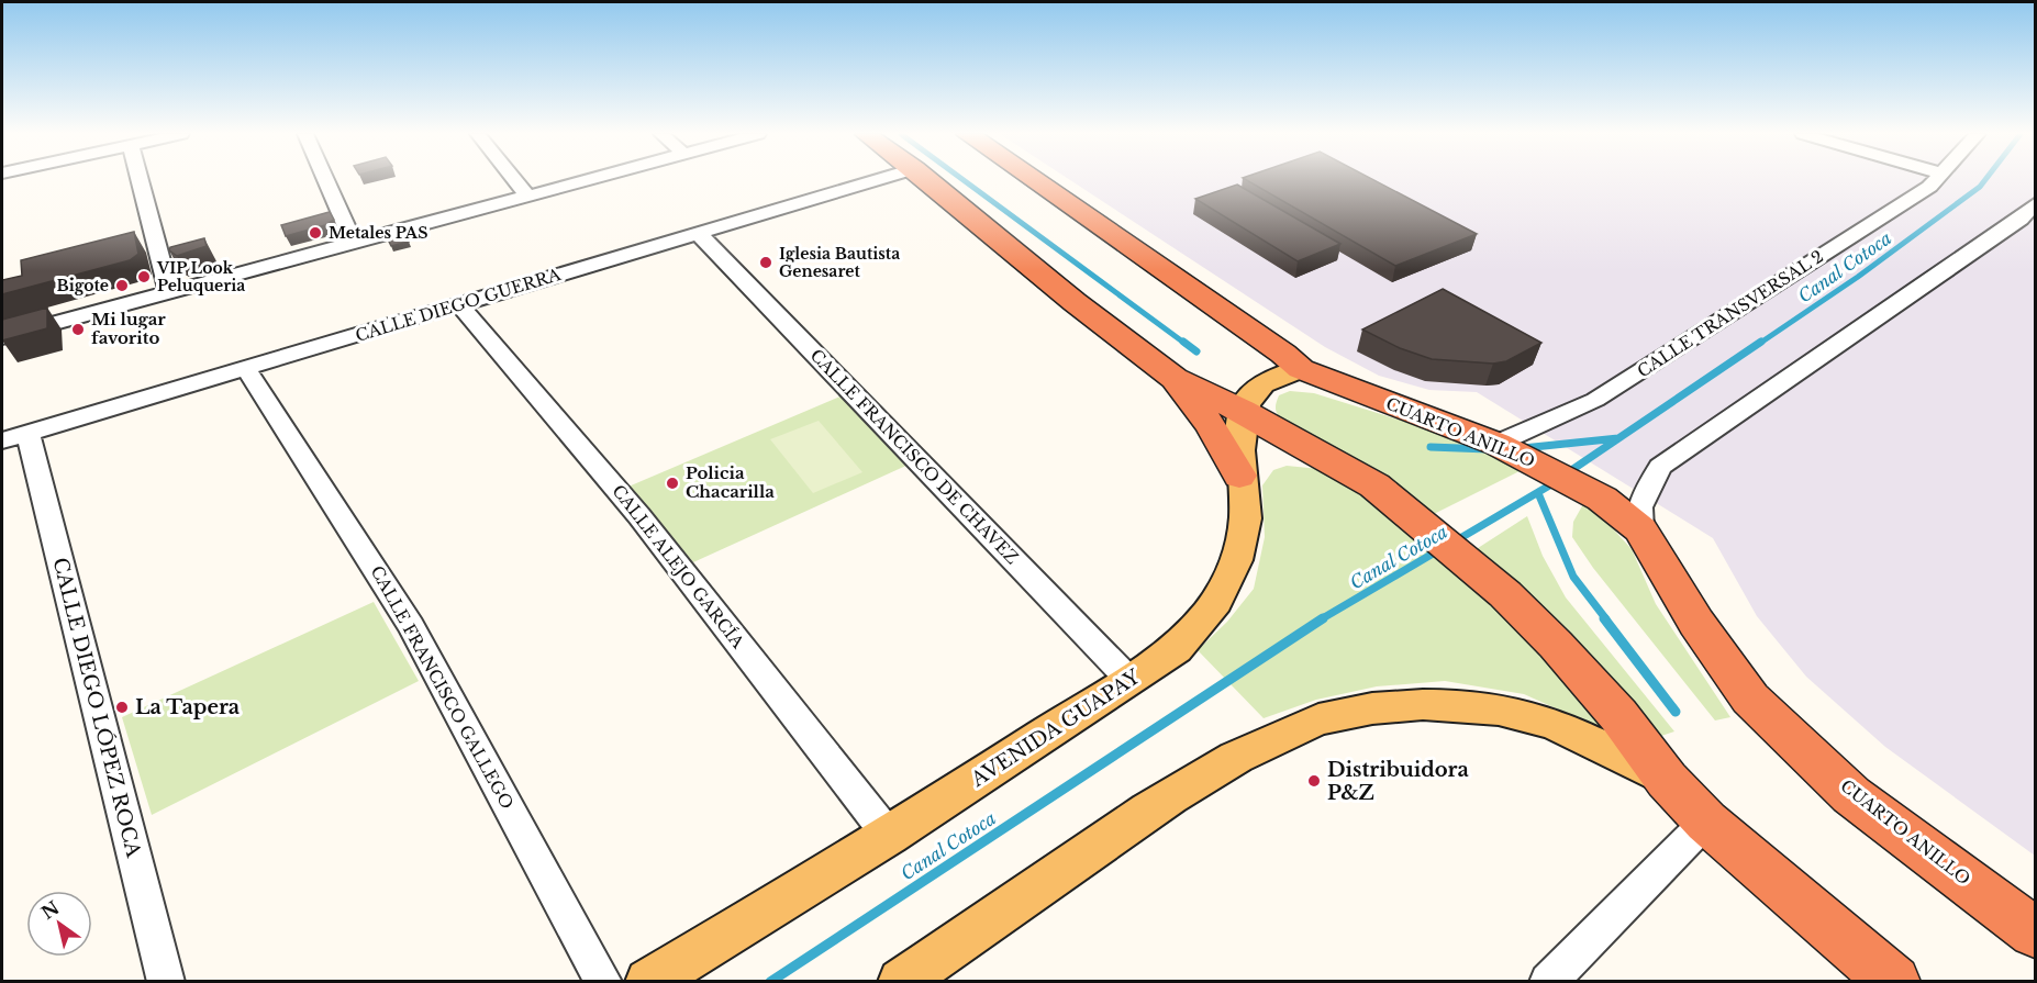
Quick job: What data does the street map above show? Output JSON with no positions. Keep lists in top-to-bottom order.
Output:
{
  "streets": {
    "highway": ["CUARTO ANILLO"],
    "main road": ["AVENIDA GUAPAY"],
    "street": [
      "CALLE DIEGO GUERRA",
      "CALLE TRANSVERSAL 2",
      "CALLE FRANCISCO DE CHAVEZ",
      "CALLE ALEJO GARCÍA",
      "CALLE FRANCISCO GALLEGO",
      "CALLE DIEGO LÓPEZ ROCA"
    ]
  },
  "crossings": [
    ["CALLE DIEGO GUERRA", "CALLE FRANCISCO DE CHAVEZ"],
    ["CALLE DIEGO GUERRA", "CALLE ALEJO GARCÍA"],
    ["CALLE DIEGO GUERRA", "CALLE FRANCISCO GALLEGO"],
    ["CALLE DIEGO GUERRA", "CALLE DIEGO LÓPEZ ROCA"],
    ["CALLE TRANSVERSAL 2", "CUARTO ANILLO"],
    ["CALLE FRANCISCO DE CHAVEZ", "AVENIDA GUAPAY"],
    ["CALLE ALEJO GARCÍA", "AVENIDA GUAPAY"]
  ],
  "water": ["Canal Cotoca"],
  "places": [
    "Metales PAS",
    "Iglesia Bautista Genesaret",
    "VIP Look Peluqueria",
    "Bigote",
    "Mi lugar favorito",
    "Policia Chacarilla",
    "La Tapera",
    "Distribuidora P&Z"
  ],
  "north": "top left"
}
